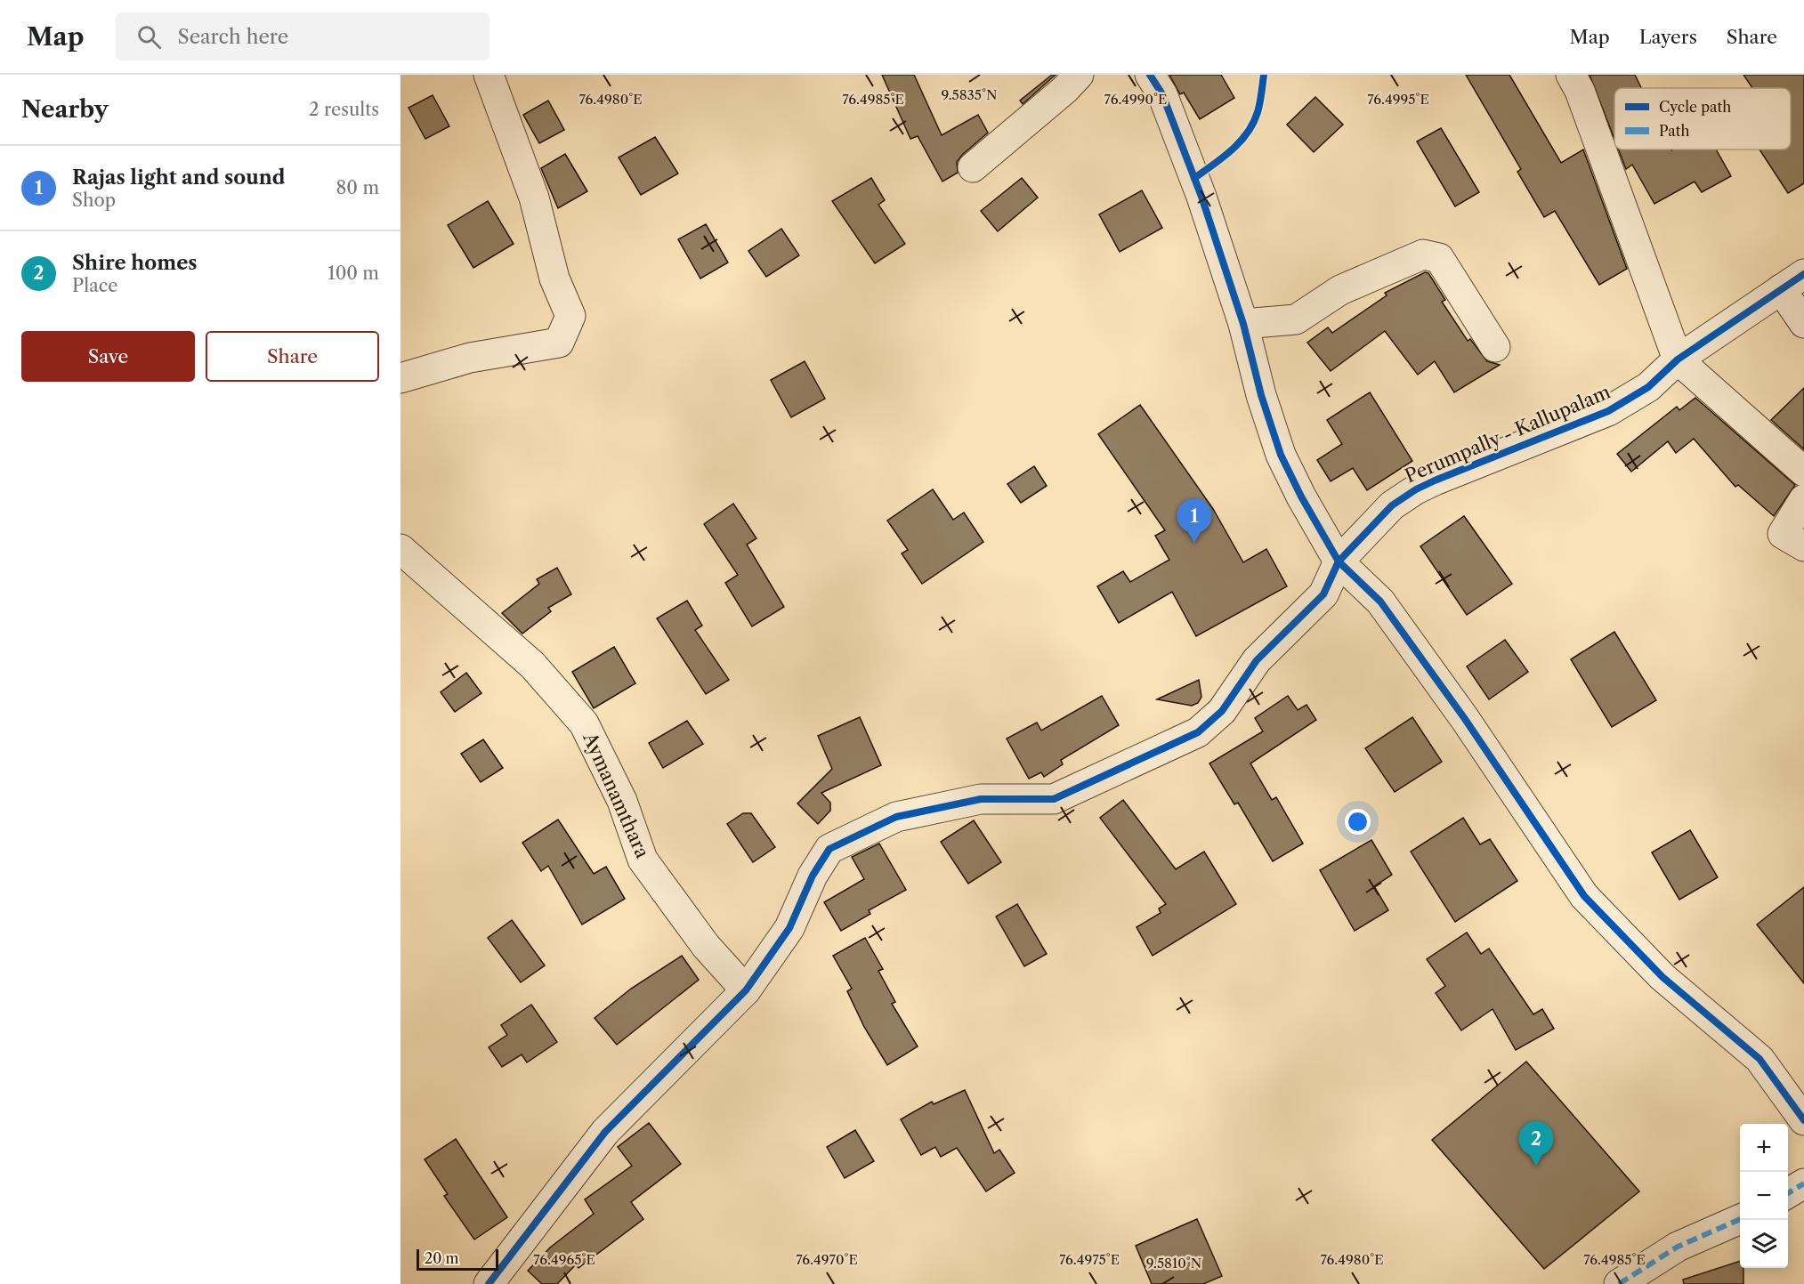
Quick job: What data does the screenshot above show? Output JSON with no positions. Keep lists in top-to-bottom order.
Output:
{
  "streets": {
    "street": ["Perumpally - Kallupalam", "Aymanamthara"]
  },
  "legend": ["Cycle path", "Path"],
  "scale_bar": "20 m",
  "page": {
    "header": "Map",
    "search": "Search here",
    "nav": ["Map", "Layers", "Share"],
    "heading": ["Nearby", "2 results"],
    "list": [
      {
        "mark": "1",
        "name": "Rajas light and sound",
        "note": "Shop",
        "value": "80 m"
      },
      {
        "mark": "2",
        "name": "Shire homes",
        "note": "Place",
        "value": "100 m"
      }
    ],
    "buttons": ["Save", "Share"],
    "pins": ["1", "2"],
    "map_buttons": ["+", "−"],
    "scale": "20 m"
  },
  "coordinates": [
    "9.5835°N",
    "76.4995°E",
    "76.4980°E",
    "76.4985°E",
    "76.4990°E",
    "76.4965°E",
    "76.4970°E",
    "76.4975°E",
    "9.5810°N"
  ]
}
